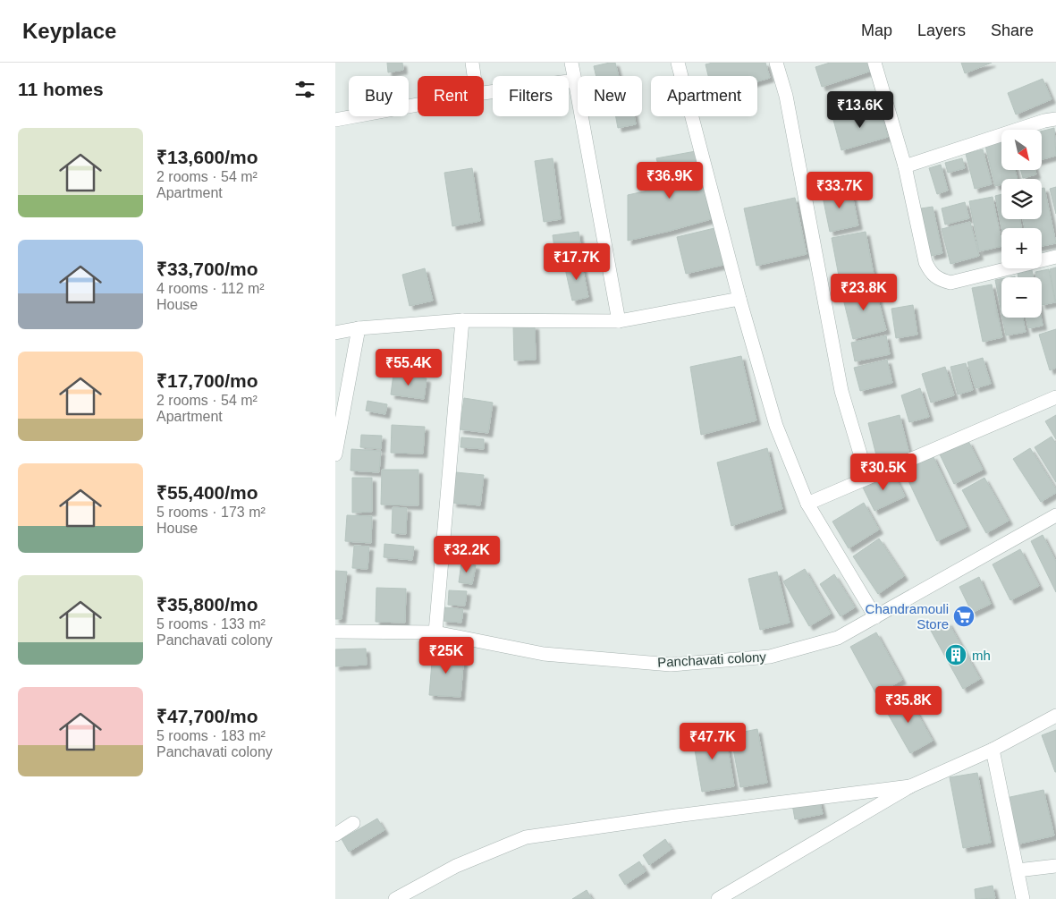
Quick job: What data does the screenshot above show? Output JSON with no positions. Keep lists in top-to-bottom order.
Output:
{
  "streets": {
    "street": ["Panchavati colony"]
  },
  "places": {
    "supermarket": ["Chandramouli Store"],
    "building": ["mh"]
  },
  "north": "bottom right",
  "page": {
    "header": "Keyplace",
    "nav": ["Map", "Layers", "Share"],
    "heading": "11 homes",
    "chip": [
      "Buy",
      "Rent",
      "Filters",
      "New",
      "Apartment"
    ],
    "price": [
      "₹13.6K",
      "₹36.9K",
      "₹33.7K",
      "₹17.7K",
      "₹23.8K",
      "₹55.4K",
      "₹30.5K",
      "₹32.2K",
      "₹25K",
      "₹35.8K",
      "₹47.7K"
    ],
    "list": [
      {
        "name": "₹13,600/mo",
        "note": "2 rooms · 54 m² · Apartment"
      },
      {
        "name": "₹33,700/mo",
        "note": "4 rooms · 112 m² · House"
      },
      {
        "name": "₹17,700/mo",
        "note": "2 rooms · 54 m² · Apartment"
      },
      {
        "name": "₹55,400/mo",
        "note": "5 rooms · 173 m² · House"
      },
      {
        "name": "₹35,800/mo",
        "note": "5 rooms · 133 m² · Panchavati colony"
      },
      {
        "name": "₹47,700/mo",
        "note": "5 rooms · 183 m² · Panchavati colony"
      }
    ],
    "map_buttons": ["+", "−"]
  }
}
